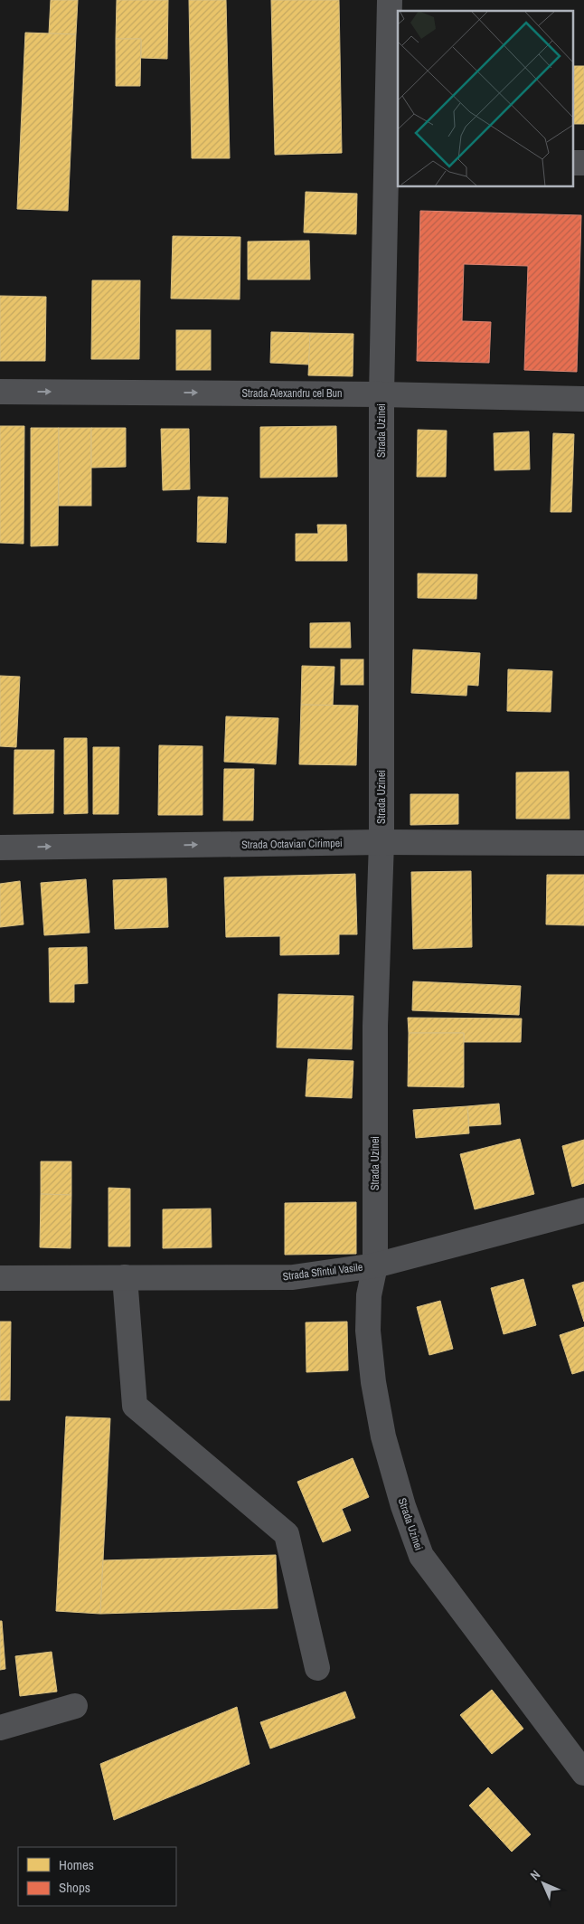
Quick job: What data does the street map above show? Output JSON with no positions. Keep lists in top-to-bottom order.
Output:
{
  "streets": {
    "street": [
      "Strada Alexandru cel Bun",
      "Strada Uzinei",
      "Strada Octavian Cirimpei",
      "Strada Sfîntul Vasile"
    ]
  },
  "crossings": [
    ["Strada Alexandru cel Bun", "Strada Uzinei"],
    ["Strada Uzinei", "Strada Octavian Cirimpei"],
    ["Strada Uzinei", "Strada Sfîntul Vasile"]
  ],
  "one_way": ["Strada Alexandru cel Bun", "Strada Octavian Cirimpei"],
  "legend": ["Homes", "Shops"],
  "north": "top left"
}
